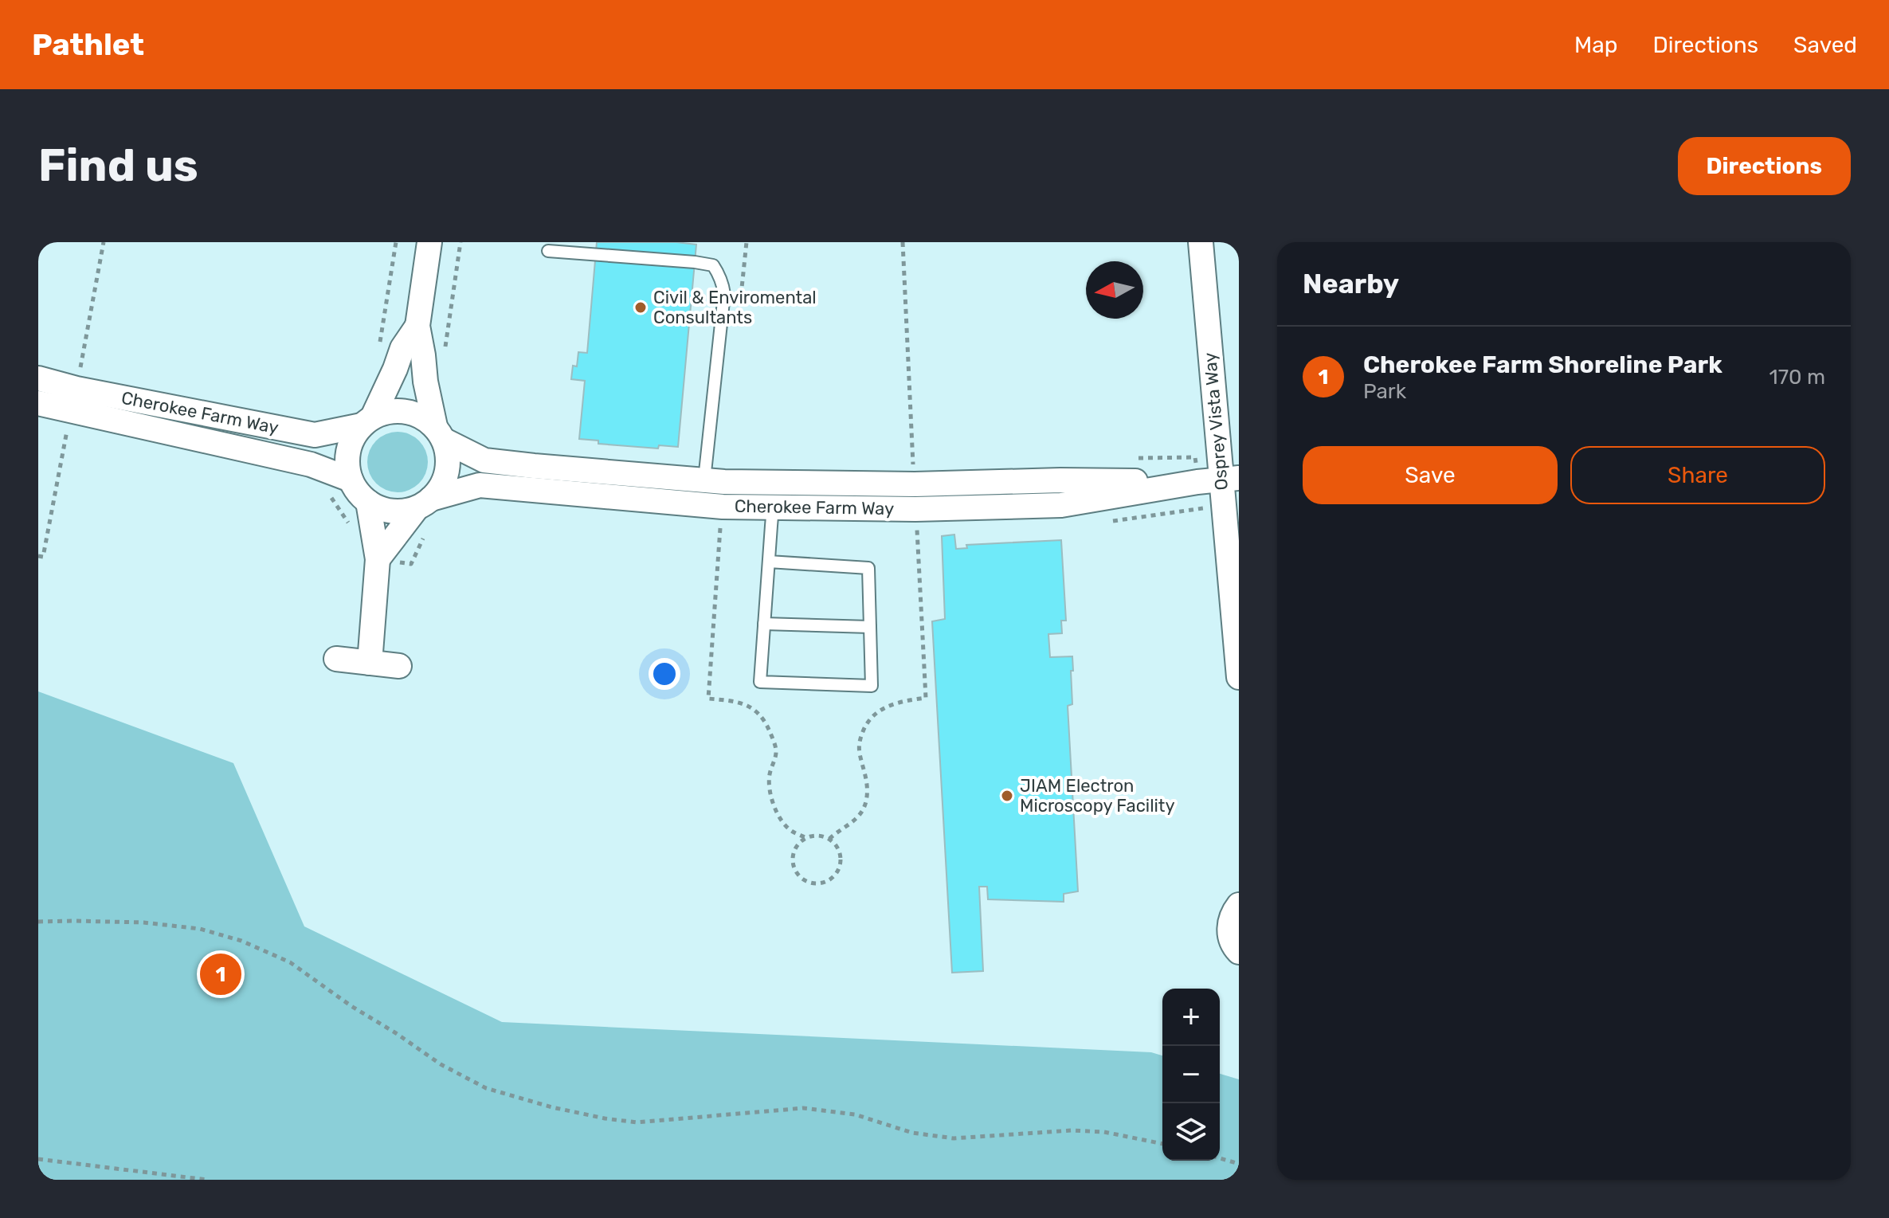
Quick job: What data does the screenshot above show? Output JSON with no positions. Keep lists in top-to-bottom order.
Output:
{
  "streets": {
    "street": ["Cherokee Farm Way", "Osprey Vista Way"]
  },
  "crossings": [
    ["Cherokee Farm Way", "Osprey Vista Way"]
  ],
  "places": ["Civil & Enviromental Consultants", "JIAM Electron Microscopy Facility"],
  "north": "left",
  "page": {
    "header": "Pathlet",
    "nav": ["Map", "Directions", "Saved"],
    "buttons": [
      "Directions",
      ["Save", "Share"]
    ],
    "title": "Find us",
    "heading": "Nearby",
    "list": [
      {
        "mark": "1",
        "name": "Cherokee Farm Shoreline Park",
        "note": "Park",
        "value": "170 m"
      }
    ],
    "pins": "1",
    "map_buttons": ["+", "−"]
  }
}
